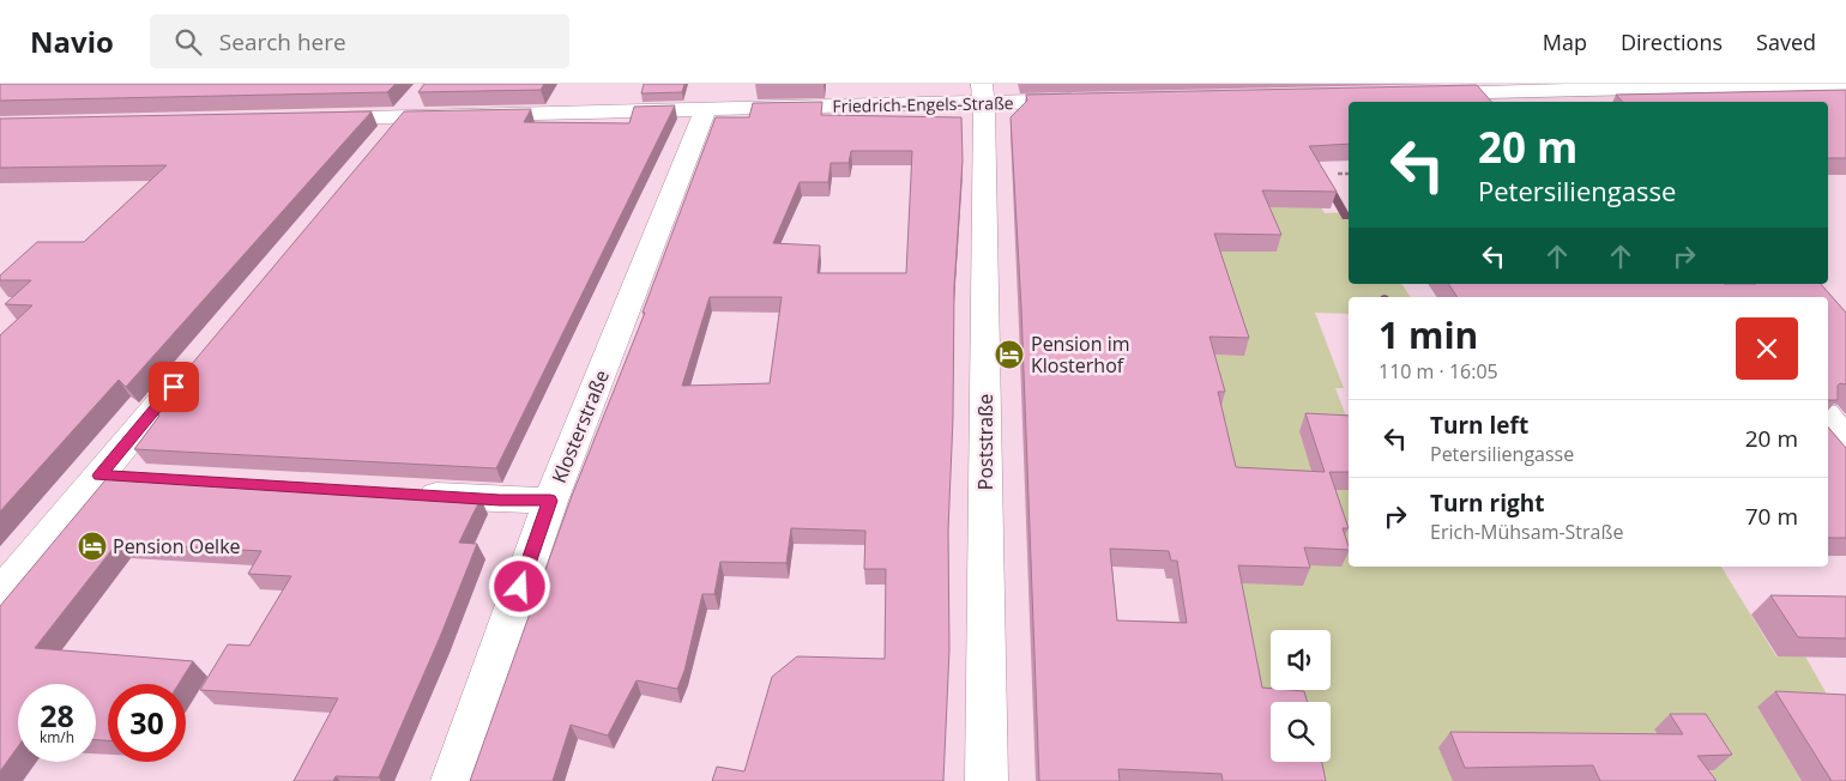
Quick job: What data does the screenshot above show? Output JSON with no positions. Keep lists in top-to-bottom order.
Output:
{
  "streets": {
    "street": ["Friedrich-Engels-Straße", "Klosterstraße", "Poststraße"]
  },
  "crossings": [
    ["Friedrich-Engels-Straße", "Klosterstraße"],
    ["Friedrich-Engels-Straße", "Poststraße"]
  ],
  "places": {
    "hotel": ["Pension im Klosterhof", "Pension Oelke"]
  },
  "page": {
    "header": "Navio",
    "search": "Search here",
    "nav": ["Map", "Directions", "Saved"],
    "turn": ["20 m", "Petersiliengasse"],
    "heading": ["1 min", "110 m · 16:05"],
    "list": [
      {
        "name": "Turn left",
        "note": "Petersiliengasse",
        "value": "20 m"
      },
      {
        "name": "Turn right",
        "note": "Erich-Mühsam-Straße",
        "value": "70 m"
      }
    ],
    "speed": "28 km/h",
    "limit": "30"
  }
}
